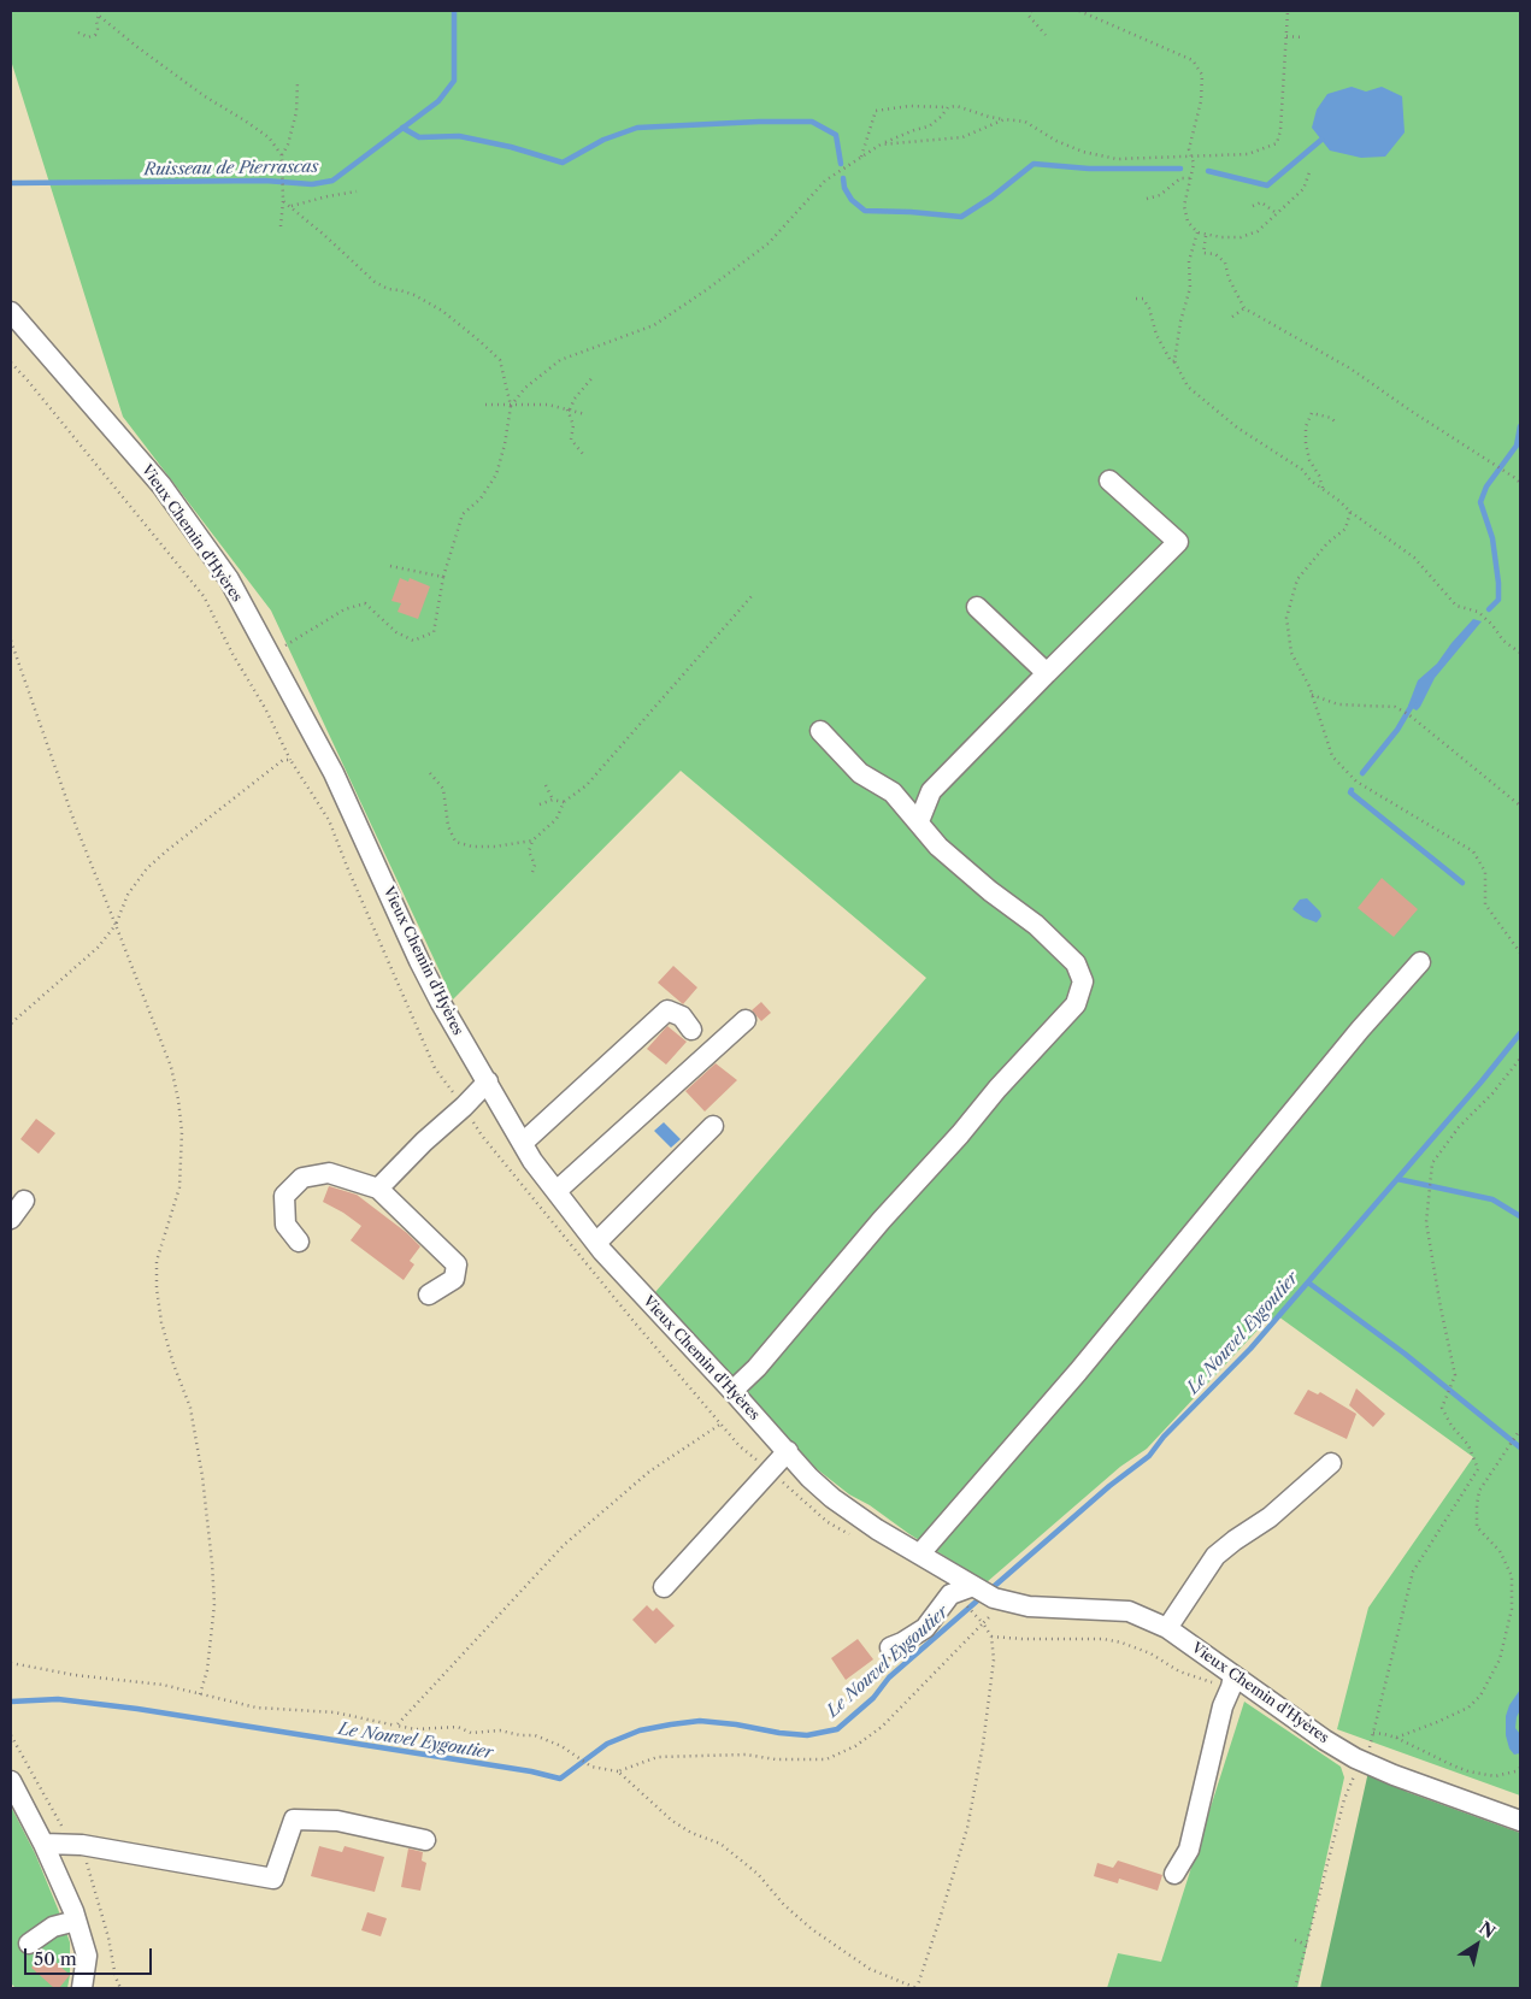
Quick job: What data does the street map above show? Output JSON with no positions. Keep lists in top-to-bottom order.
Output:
{
  "streets": {
    "street": ["Vieux Chemin d'Hyères"]
  },
  "water": ["Ruisseau de Pierrascas", "Le Nouvel Eygoutier"],
  "scale_bar": "50 m",
  "north": "top right"
}
